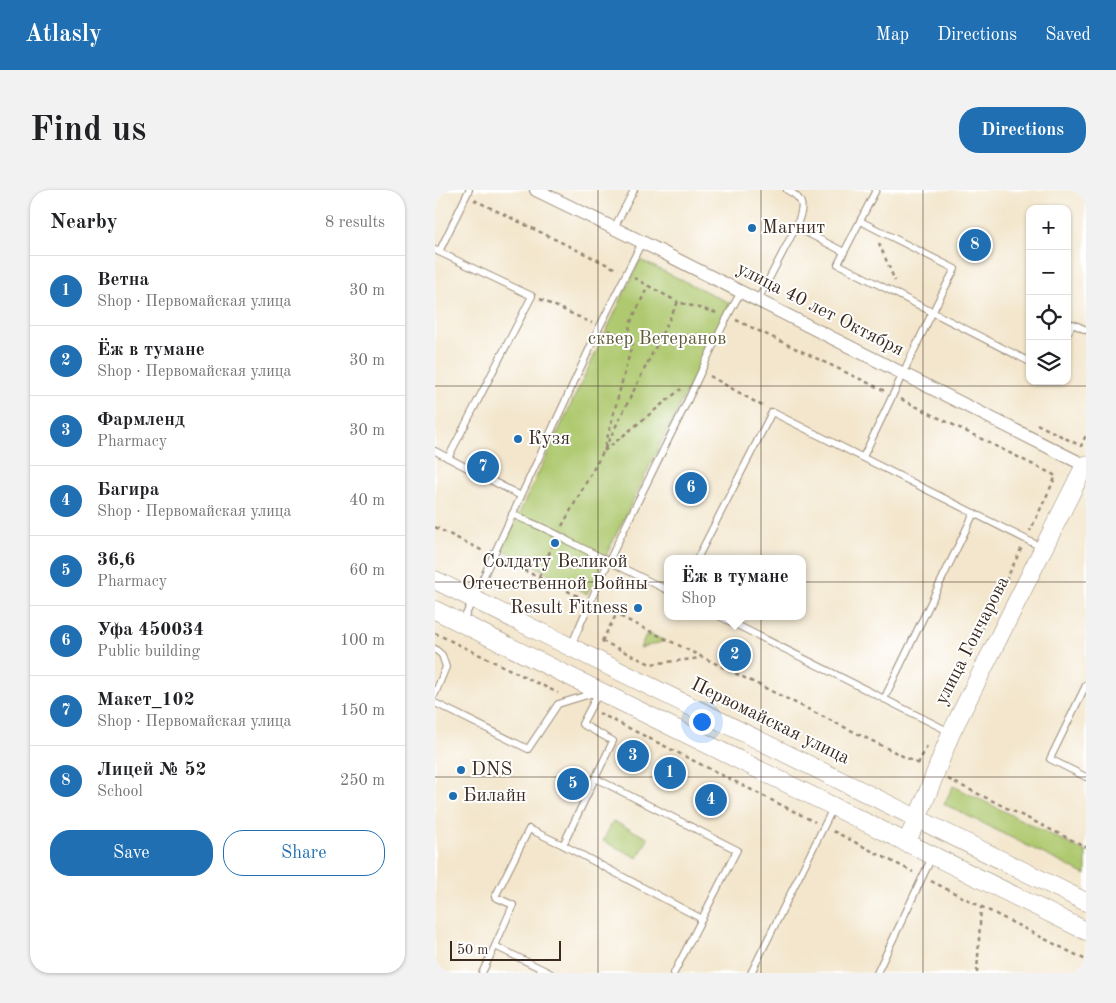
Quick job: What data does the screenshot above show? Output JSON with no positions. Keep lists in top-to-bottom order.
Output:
{
  "streets": {
    "main road": ["улица Гончарова", "Первомайская улица"],
    "street": ["улица 40 лет Октября"]
  },
  "crossings": [
    ["улица 40 лет Октября", "улица Гончарова"],
    ["улица Гончарова", "Первомайская улица"]
  ],
  "parks": ["сквер Ветеранов"],
  "places": [
    "Магнит",
    "Кузя",
    "Солдату Великой Отечественной Войны",
    "Result Fitness",
    "DNS",
    "Билайн"
  ],
  "scale_bar": "50 m",
  "page": {
    "header": "Atlasly",
    "nav": ["Map", "Directions", "Saved"],
    "buttons": [
      "Directions",
      ["Save", "Share"]
    ],
    "title": "Find us",
    "heading": ["Nearby", "8 results"],
    "map_buttons": ["+", "−"],
    "pins": [
      "8",
      "7",
      "6",
      "2",
      "3",
      "1",
      "5",
      "4"
    ],
    "list": [
      {
        "mark": "1",
        "name": "Ветна",
        "note": "Shop · Первомайская улица",
        "value": "30 m"
      },
      {
        "mark": "2",
        "name": "Ёж в тумане",
        "note": "Shop · Первомайская улица",
        "value": "30 m"
      },
      {
        "mark": "3",
        "name": "Фармленд",
        "note": "Pharmacy",
        "value": "30 m"
      },
      {
        "mark": "4",
        "name": "Багира",
        "note": "Shop · Первомайская улица",
        "value": "40 m"
      },
      {
        "mark": "5",
        "name": "36,6",
        "note": "Pharmacy",
        "value": "60 m"
      },
      {
        "mark": "6",
        "name": "Уфа 450034",
        "note": "Public building",
        "value": "100 m"
      },
      {
        "mark": "7",
        "name": "Макет_102",
        "note": "Shop · Первомайская улица",
        "value": "150 m"
      },
      {
        "mark": "8",
        "name": "Лицей № 52",
        "note": "School",
        "value": "250 m"
      }
    ],
    "popup": ["Ёж в тумане", "Shop"],
    "scale": "50 m"
  }
}
